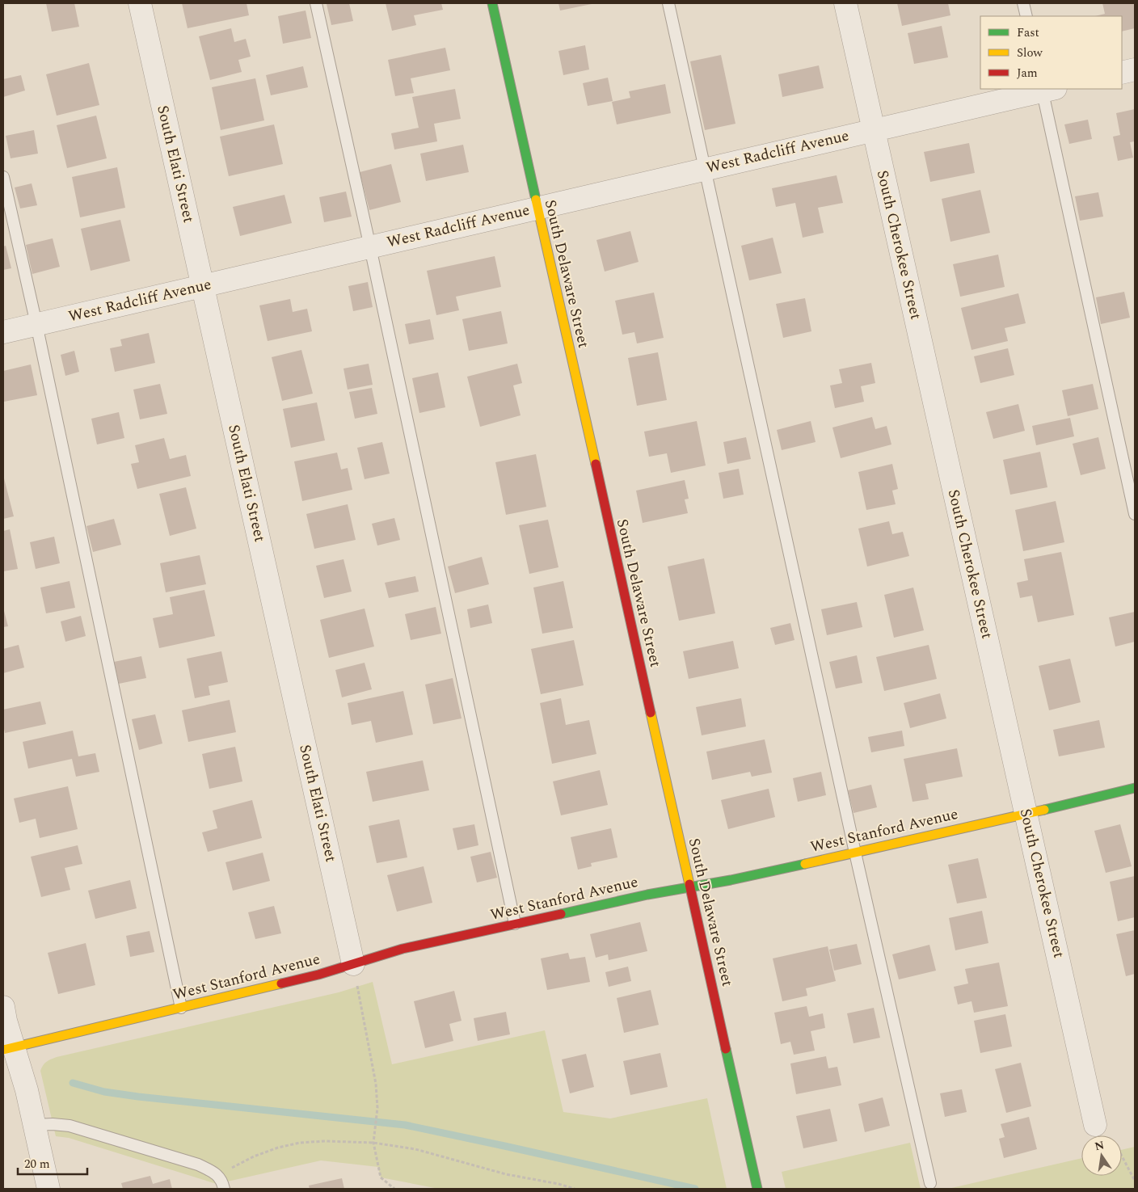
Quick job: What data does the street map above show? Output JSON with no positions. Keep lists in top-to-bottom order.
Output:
{
  "streets": {
    "street": [
      "West Radcliff Avenue",
      "South Elati Street",
      "South Cherokee Street",
      "South Delaware Street",
      "West Stanford Avenue"
    ]
  },
  "crossings": [
    ["West Radcliff Avenue", "South Elati Street"],
    ["West Radcliff Avenue", "South Cherokee Street"],
    ["West Radcliff Avenue", "South Delaware Street"],
    ["South Elati Street", "West Stanford Avenue"],
    ["South Cherokee Street", "West Stanford Avenue"],
    ["South Delaware Street", "West Stanford Avenue"]
  ],
  "legend": ["Fast", "Slow", "Jam"],
  "scale_bar": "20 m",
  "north": "top"
}
